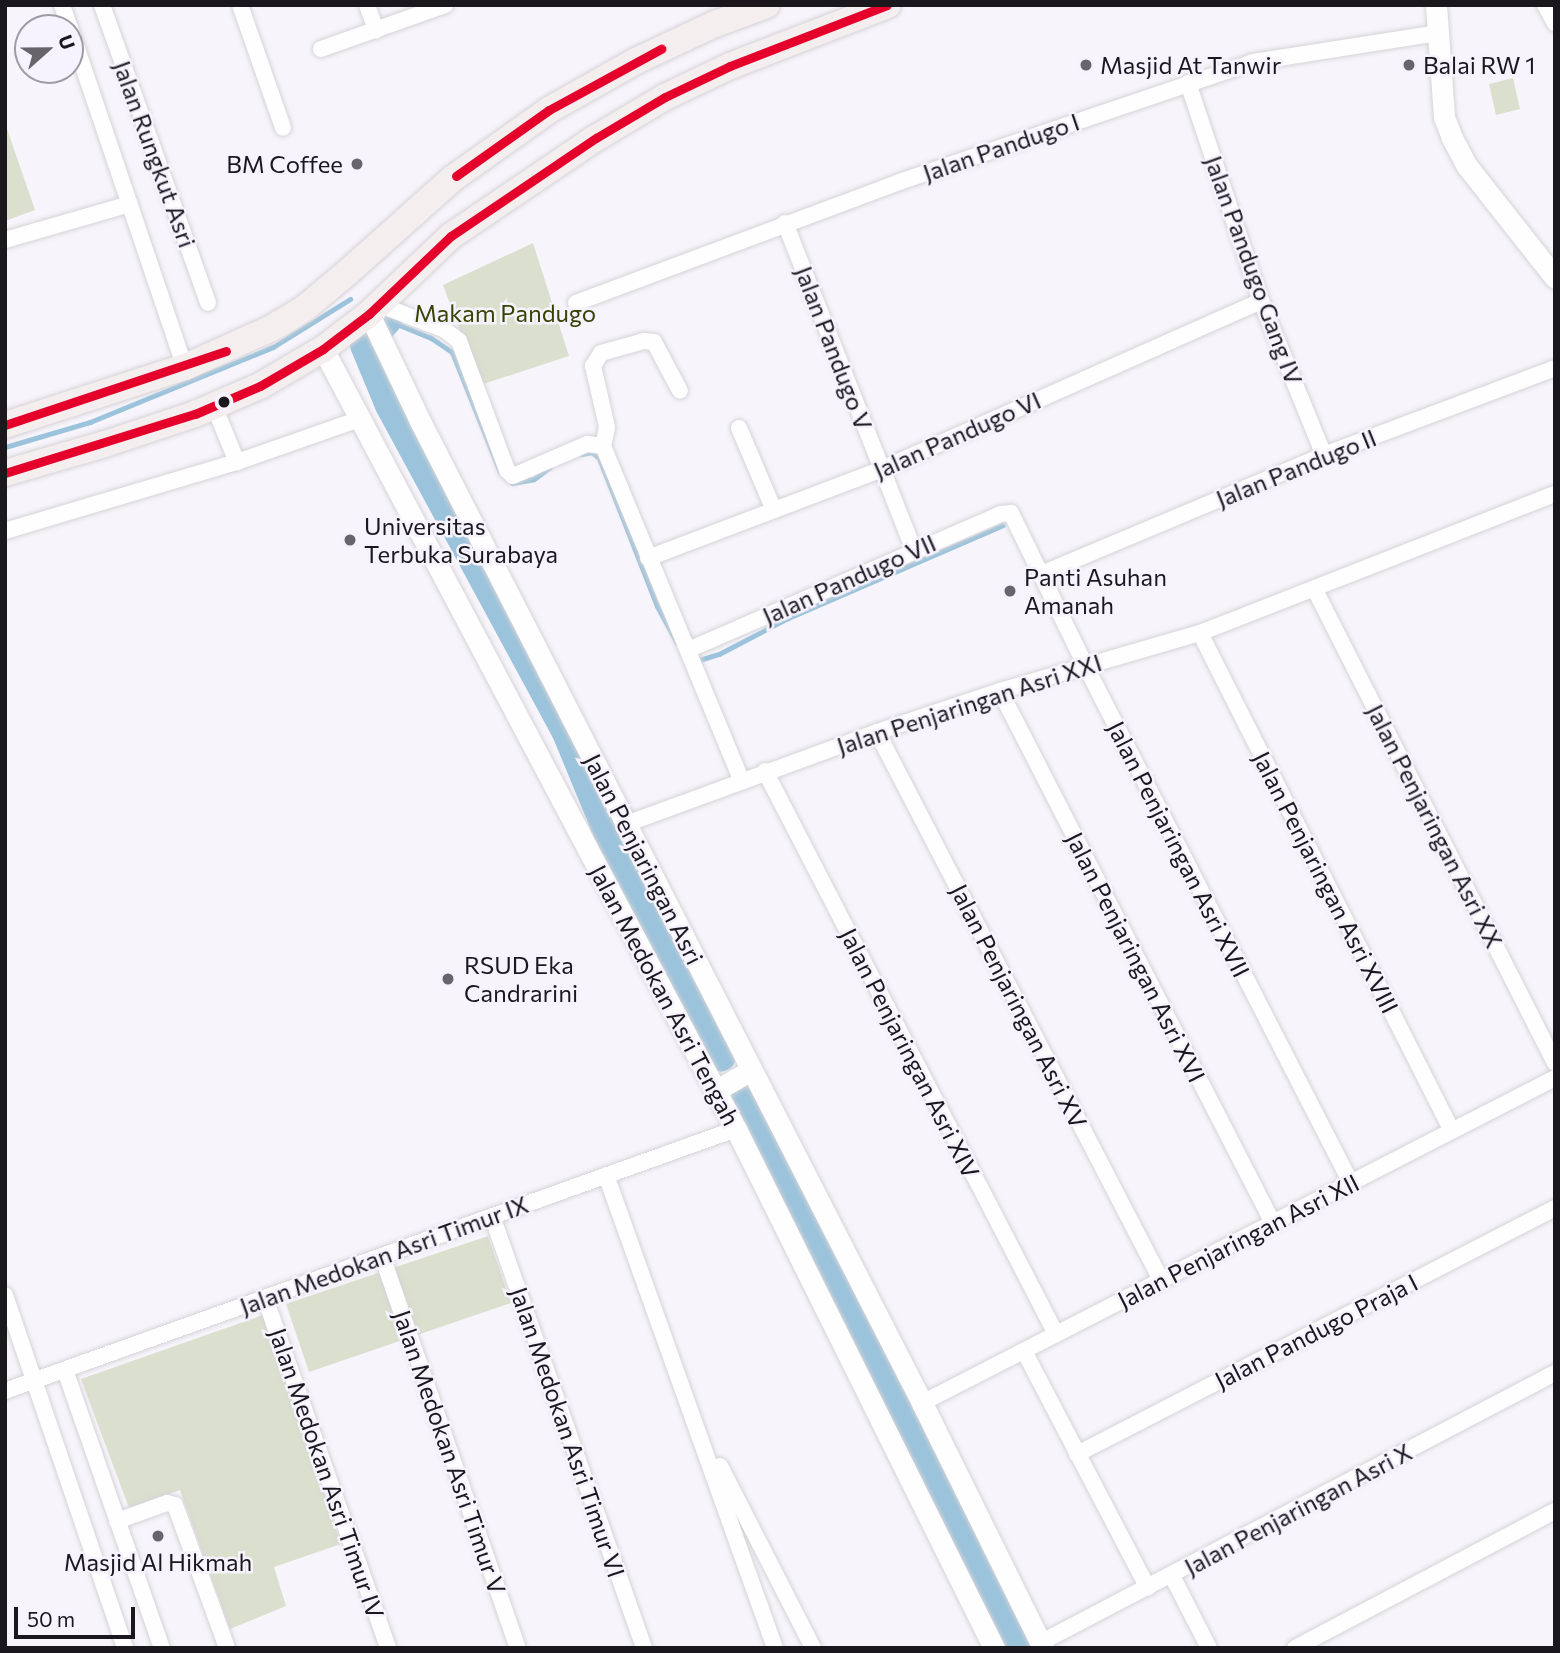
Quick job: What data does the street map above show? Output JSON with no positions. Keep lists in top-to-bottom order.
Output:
{
  "streets": {
    "street": [
      "Jalan Pandugo I",
      "Jalan Rungkut Asri",
      "Jalan Pandugo Gang IV",
      "Jalan Pandugo V",
      "Jalan Pandugo VI",
      "Jalan Pandugo II",
      "Jalan Pandugo VII",
      "Jalan Penjaringan Asri XXI",
      "Jalan Penjaringan Asri XX",
      "Jalan Penjaringan Asri XVII",
      "Jalan Penjaringan Asri",
      "Jalan Penjaringan Asri XVIII",
      "Jalan Penjaringan Asri XVI",
      "Jalan Medokan Asri Tengah",
      "Jalan Penjaringan Asri XV",
      "Jalan Penjaringan Asri XIV",
      "Jalan Penjaringan Asri XII",
      "Jalan Medokan Asri Timur IX",
      "Jalan Pandugo Praja I",
      "Jalan Medokan Asri Timur VI",
      "Jalan Medokan Asri Timur V",
      "Jalan Medokan Asri Timur IV",
      "Jalan Penjaringan Asri X"
    ]
  },
  "crossings": [
    ["Jalan Pandugo I", "Jalan Pandugo Gang IV"],
    ["Jalan Pandugo I", "Jalan Pandugo V"],
    ["Jalan Pandugo Gang IV", "Jalan Pandugo VI"],
    ["Jalan Pandugo Gang IV", "Jalan Pandugo II"],
    ["Jalan Pandugo V", "Jalan Pandugo VI"],
    ["Jalan Pandugo V", "Jalan Pandugo VII"],
    ["Jalan Pandugo II", "Jalan Penjaringan Asri XVII"],
    ["Jalan Pandugo VII", "Jalan Penjaringan Asri XVII"],
    ["Jalan Penjaringan Asri XXI", "Jalan Penjaringan Asri XX"],
    ["Jalan Penjaringan Asri XXI", "Jalan Penjaringan Asri XVII"],
    ["Jalan Penjaringan Asri XXI", "Jalan Penjaringan Asri"],
    ["Jalan Penjaringan Asri XXI", "Jalan Penjaringan Asri XVIII"],
    ["Jalan Penjaringan Asri XXI", "Jalan Penjaringan Asri XVI"],
    ["Jalan Penjaringan Asri XXI", "Jalan Penjaringan Asri XV"],
    ["Jalan Penjaringan Asri XXI", "Jalan Penjaringan Asri XIV"],
    ["Jalan Penjaringan Asri XVII", "Jalan Penjaringan Asri XII"],
    ["Jalan Penjaringan Asri", "Jalan Penjaringan Asri XII"],
    ["Jalan Penjaringan Asri", "Jalan Penjaringan Asri X"],
    ["Jalan Penjaringan Asri XVIII", "Jalan Penjaringan Asri XII"],
    ["Jalan Penjaringan Asri XVI", "Jalan Penjaringan Asri XII"],
    ["Jalan Medokan Asri Tengah", "Jalan Medokan Asri Timur IX"],
    ["Jalan Penjaringan Asri XV", "Jalan Penjaringan Asri XII"],
    ["Jalan Penjaringan Asri XIV", "Jalan Penjaringan Asri XII"],
    ["Jalan Medokan Asri Timur IX", "Jalan Medokan Asri Timur VI"],
    ["Jalan Medokan Asri Timur IX", "Jalan Medokan Asri Timur V"],
    ["Jalan Medokan Asri Timur IX", "Jalan Medokan Asri Timur IV"]
  ],
  "parks": ["Makam Pandugo"],
  "places": [
    "Masjid At Tanwir",
    "Balai RW 1",
    "BM Coffee",
    "Universitas Terbuka Surabaya",
    "Panti Asuhan Amanah",
    "RSUD Eka Candrarini",
    "Masjid Al Hikmah"
  ],
  "scale_bar": "50 m",
  "north": "right"
}
